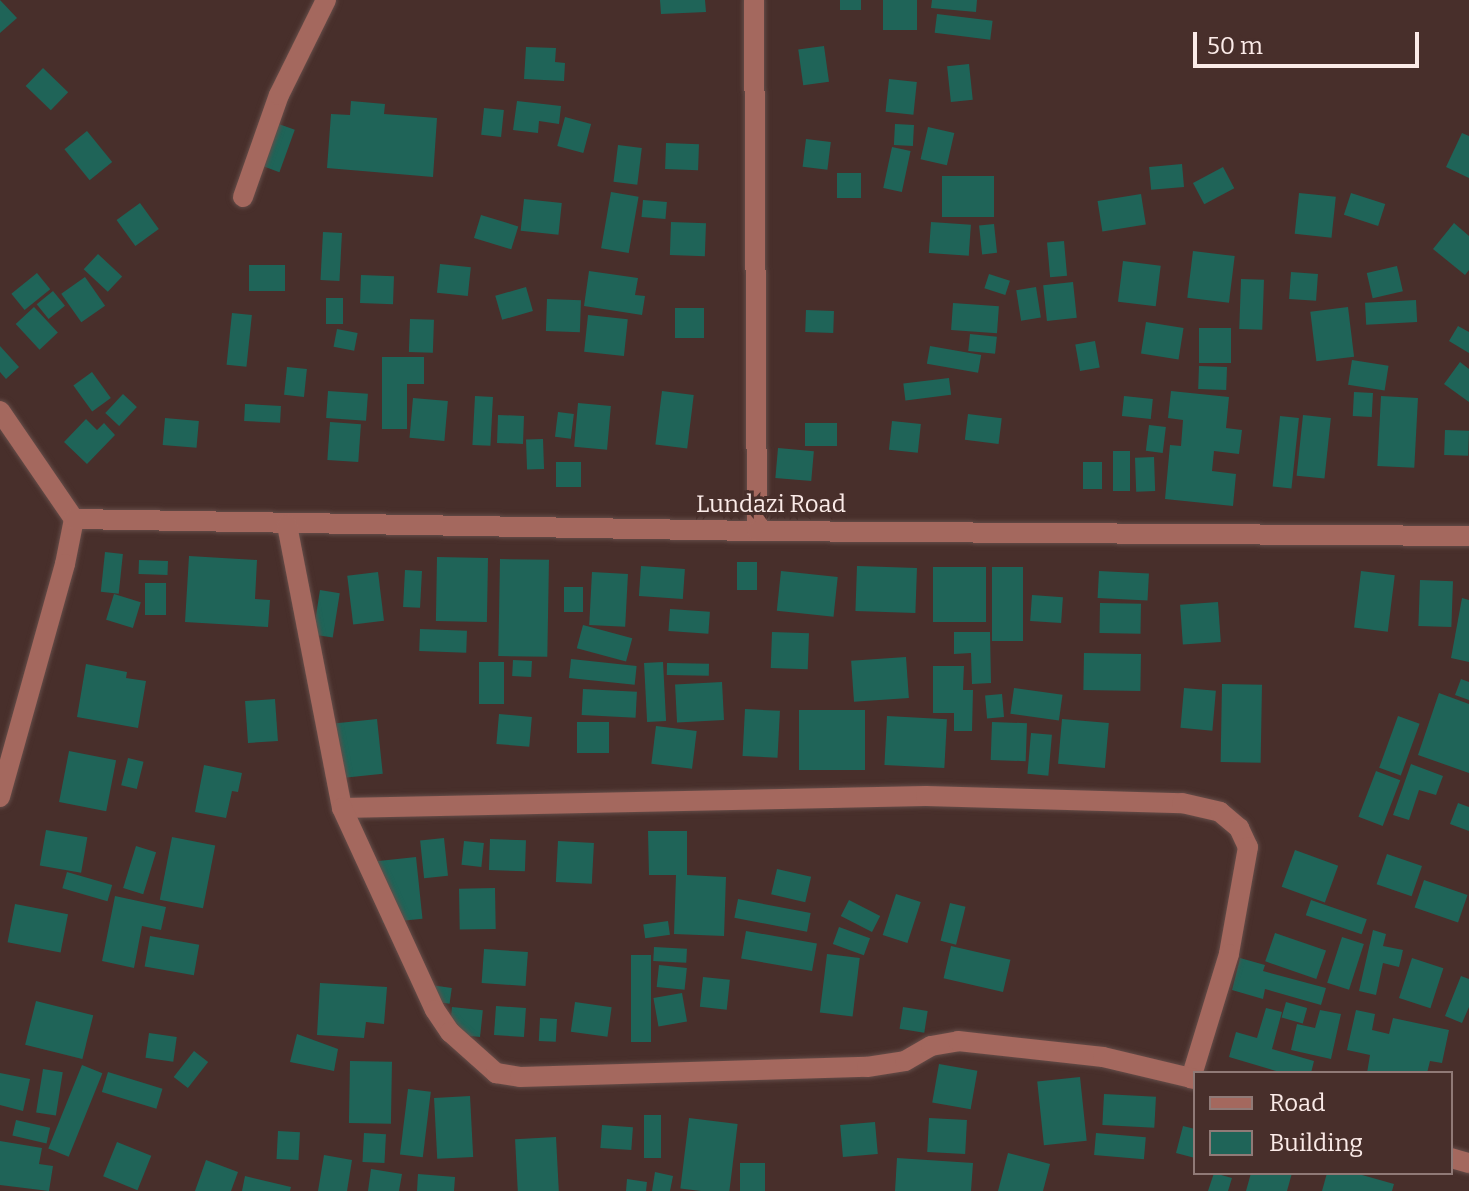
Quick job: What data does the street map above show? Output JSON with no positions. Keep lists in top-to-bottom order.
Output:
{
  "streets": {
    "street": ["Lundazi Road"]
  },
  "legend": ["Road", "Building"],
  "scale_bar": "50 m"
}
